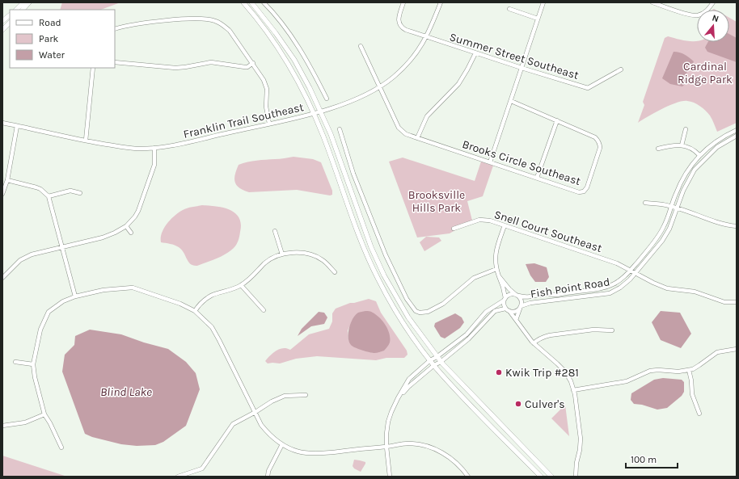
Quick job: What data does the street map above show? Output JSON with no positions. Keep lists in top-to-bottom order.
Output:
{
  "streets": {
    "street": [
      "Summer Street Southeast",
      "Franklin Trail Southeast",
      "Brooks Circle Southeast",
      "Snell Court Southeast",
      "Fish Point Road"
    ]
  },
  "crossings": [
    ["Summer Street Southeast", "Franklin Trail Southeast"],
    ["Franklin Trail Southeast", "Brooks Circle Southeast"],
    ["Snell Court Southeast", "Fish Point Road"]
  ],
  "water": ["Blind Lake"],
  "parks": ["Cardinal Ridge Park", "Brooksville Hills Park"],
  "places": ["Kwik Trip #281", "Culver's"],
  "legend": ["Road", "Park", "Water"],
  "scale_bar": "100 m",
  "north": "top"
}
